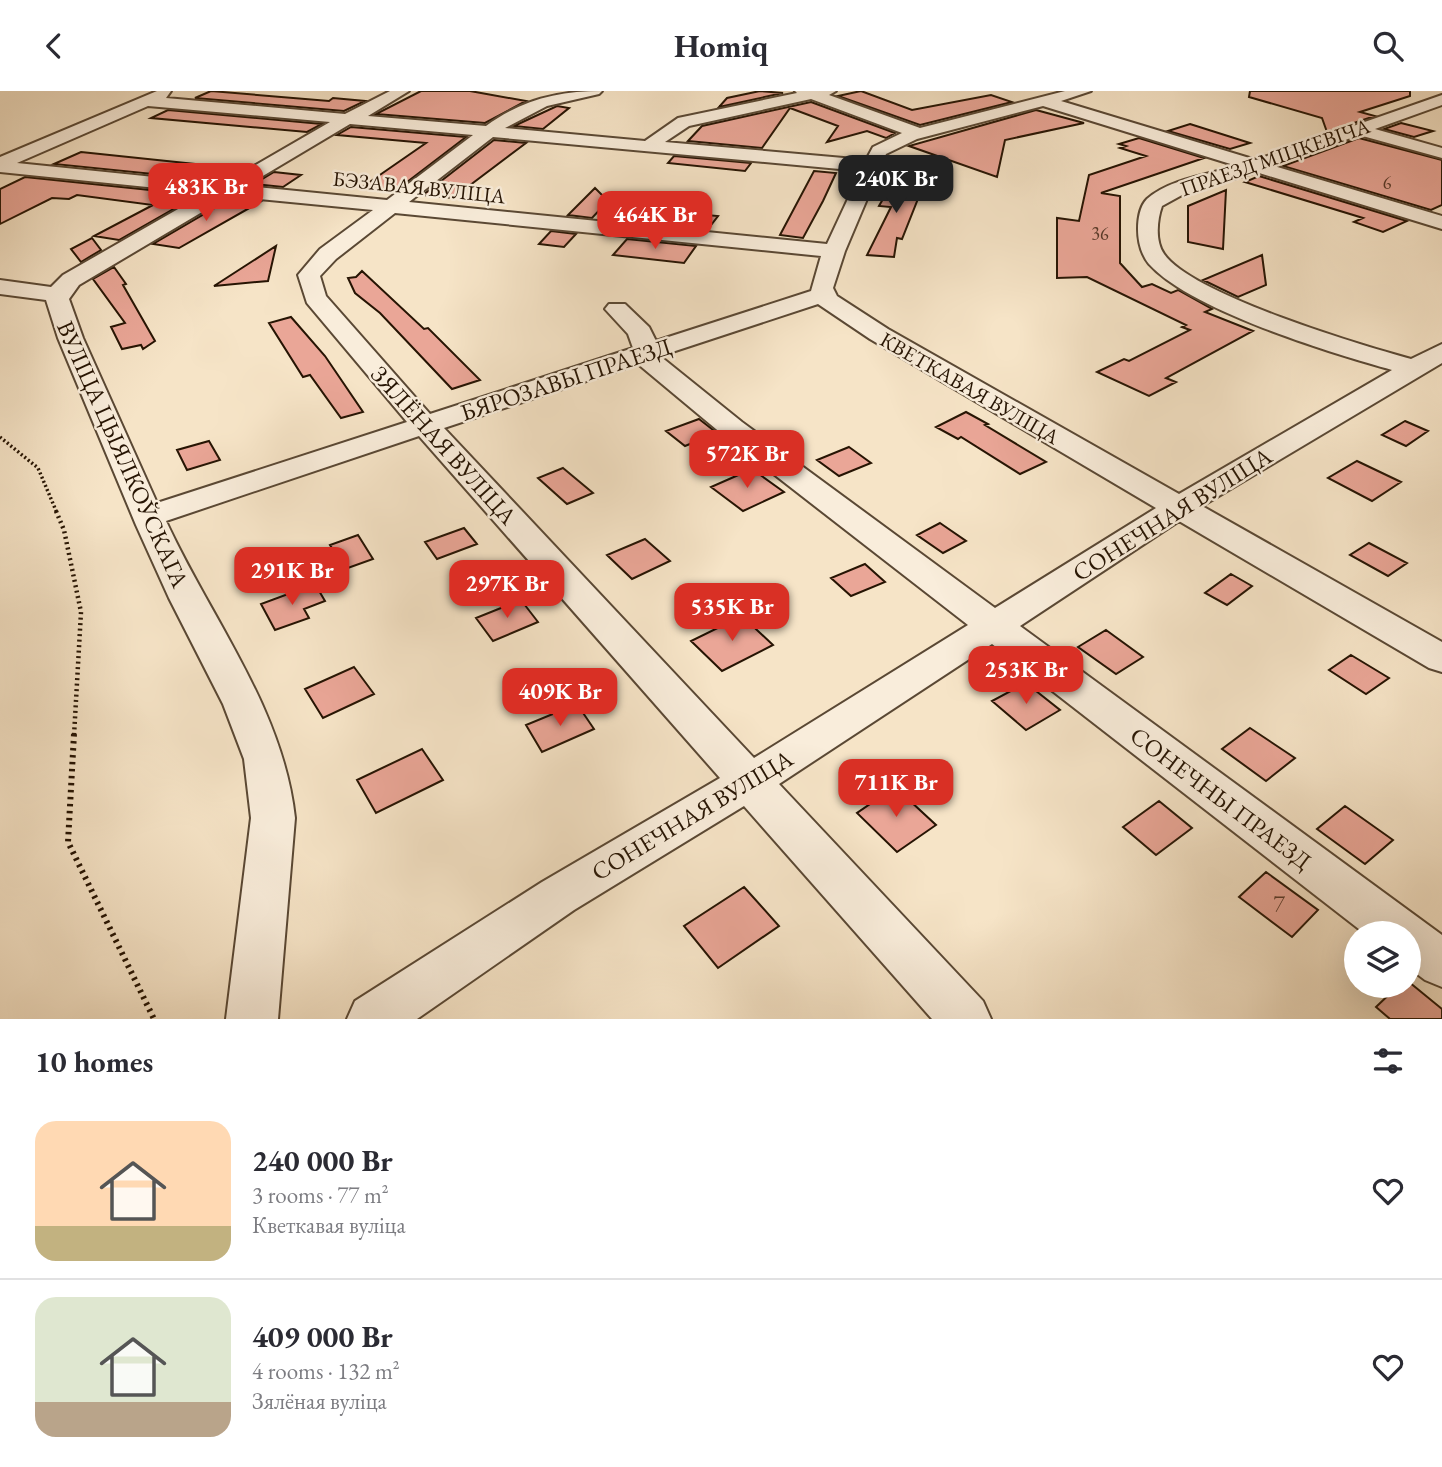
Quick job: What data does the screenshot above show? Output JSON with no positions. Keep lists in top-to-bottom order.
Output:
{
  "streets": {
    "street": [
      "ПРАЕЗД МІЦКЕВІЧА",
      "БЭЗАВАЯ ВУЛІЦА",
      "БЯРОЗАВЫ ПРАЕЗД",
      "КВЕТКАВАЯ ВУЛІЦА",
      "ЗЯЛЁНАЯ ВУЛІЦА",
      "ВУЛІЦА ЦЫЯЛКОЎСКАГА",
      "СОНЕЧНАЯ ВУЛІЦА",
      "СОНЕЧНЫ ПРАЕЗД"
    ]
  },
  "crossings": [
    ["ПРАЕЗД МІЦКЕВІЧА", "СОНЕЧНАЯ ВУЛІЦА"],
    ["БЭЗАВАЯ ВУЛІЦА", "ЗЯЛЁНАЯ ВУЛІЦА"],
    ["БЭЗАВАЯ ВУЛІЦА", "ВУЛІЦА ЦЫЯЛКОЎСКАГА"],
    ["БЯРОЗАВЫ ПРАЕЗД", "КВЕТКАВАЯ ВУЛІЦА"],
    ["БЯРОЗАВЫ ПРАЕЗД", "ЗЯЛЁНАЯ ВУЛІЦА"],
    ["БЯРОЗАВЫ ПРАЕЗД", "ВУЛІЦА ЦЫЯЛКОЎСКАГА"],
    ["БЯРОЗАВЫ ПРАЕЗД", "СОНЕЧНЫ ПРАЕЗД"],
    ["КВЕТКАВАЯ ВУЛІЦА", "СОНЕЧНАЯ ВУЛІЦА"],
    ["ЗЯЛЁНАЯ ВУЛІЦА", "СОНЕЧНАЯ ВУЛІЦА"],
    ["СОНЕЧНАЯ ВУЛІЦА", "СОНЕЧНЫ ПРАЕЗД"]
  ],
  "house_numbers": ["6", "36", "7"],
  "page": {
    "header": "Homiq",
    "price": [
      "240K Br",
      "483K Br",
      "464K Br",
      "572K Br",
      "291K Br",
      "297K Br",
      "535K Br",
      "253K Br",
      "409K Br",
      "711K Br"
    ],
    "heading": "10 homes",
    "list": [
      {
        "name": "240 000 Br",
        "note": "3 rooms · 77 m² · Кветкавая вуліца"
      },
      {
        "name": "409 000 Br",
        "note": "4 rooms · 132 m² · Зялёная вуліца"
      }
    ]
  }
}
